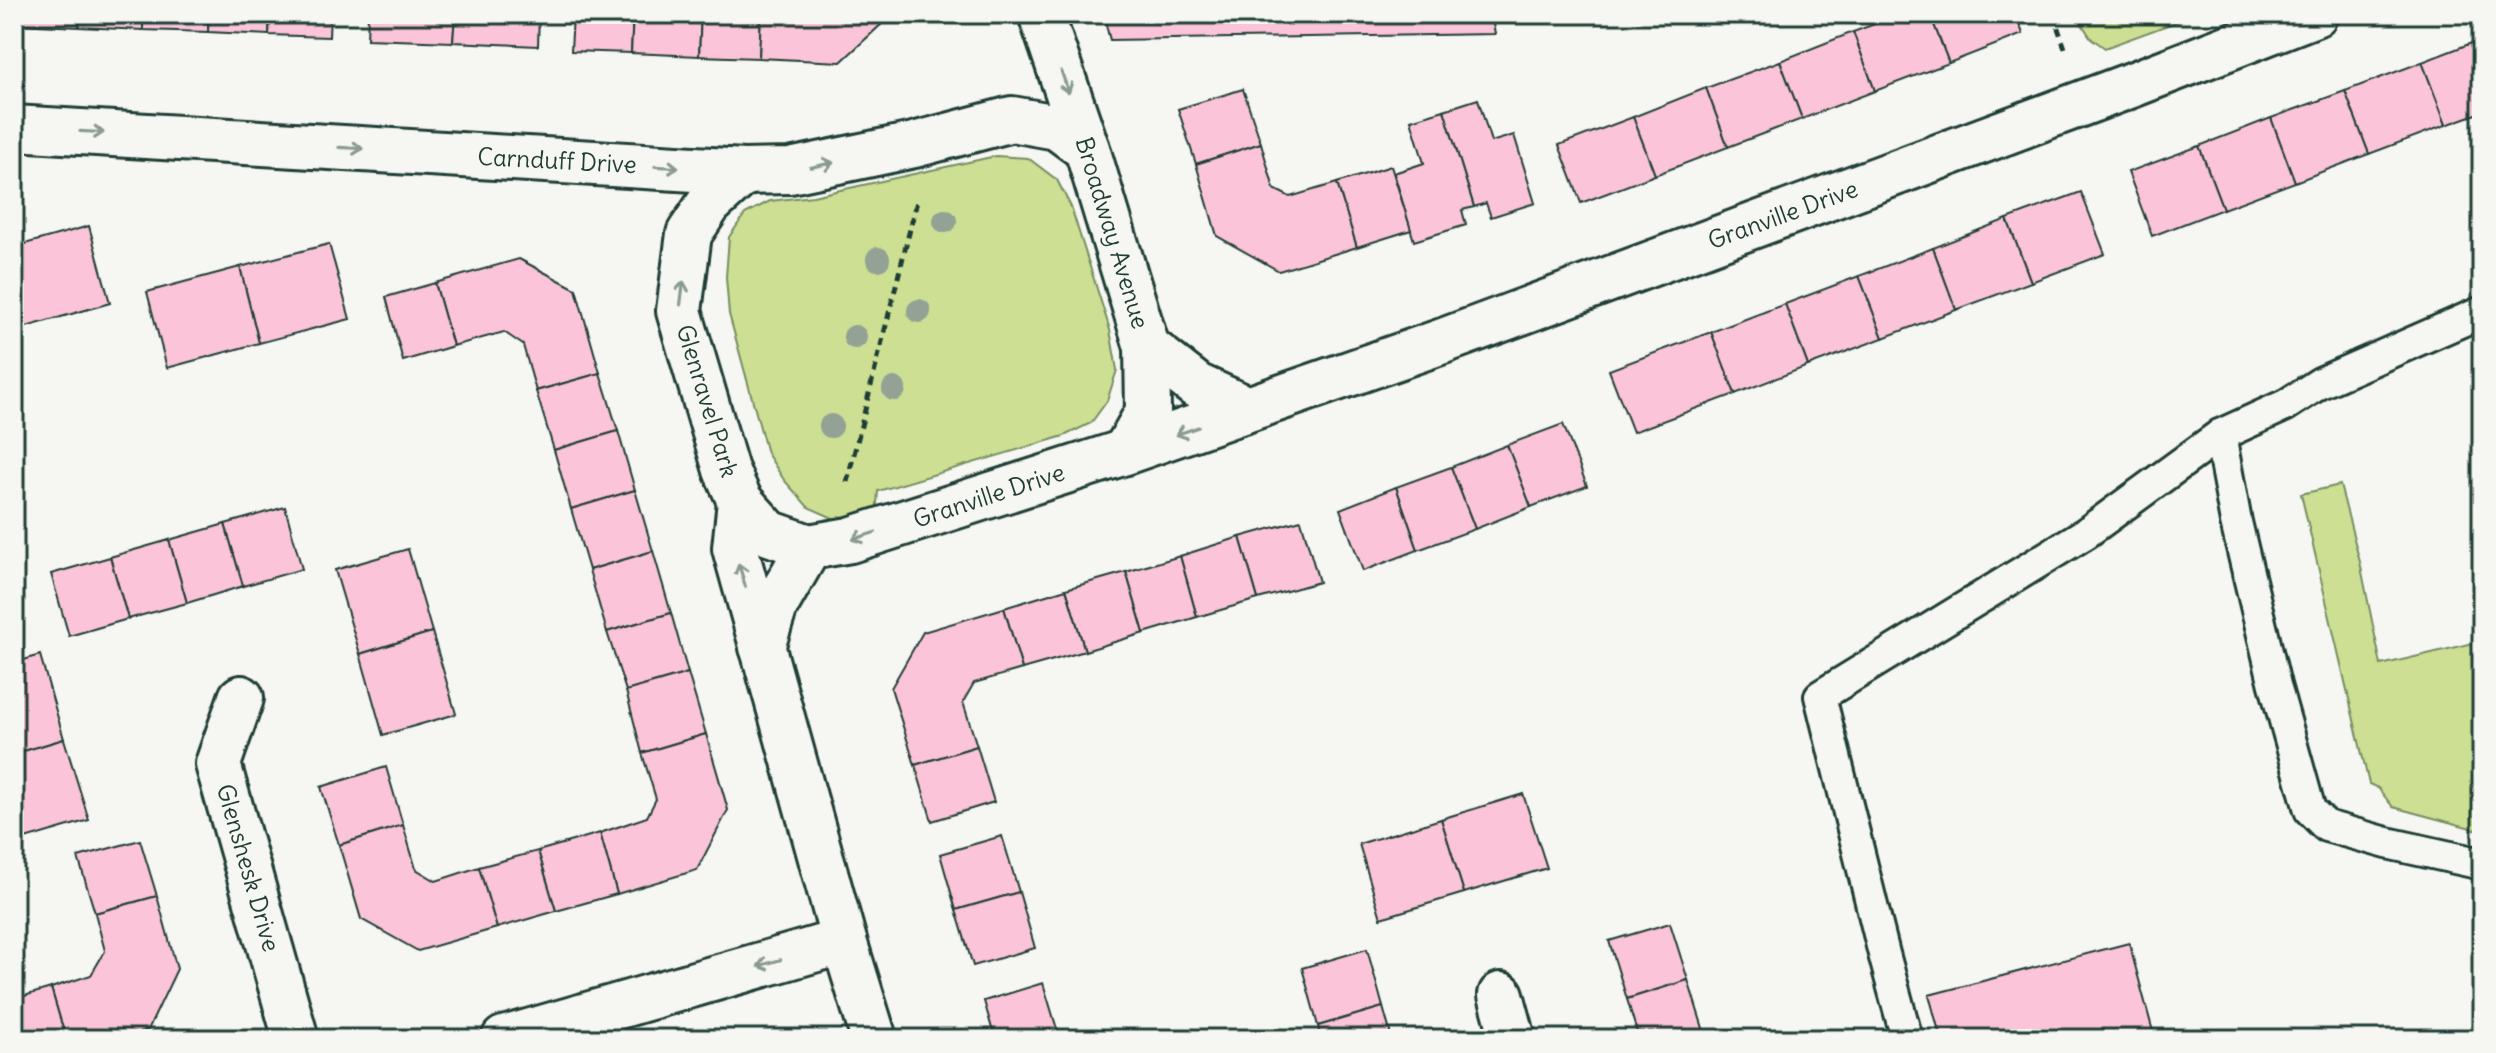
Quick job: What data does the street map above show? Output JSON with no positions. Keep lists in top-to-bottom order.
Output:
{
  "streets": {
    "street": [
      "Carnduff Drive",
      "Granville Drive",
      "Broadway Avenue",
      "Glenravel Park",
      "Glenshesk Drive"
    ]
  },
  "crossings": [
    ["Carnduff Drive", "Broadway Avenue"],
    ["Carnduff Drive", "Glenravel Park"],
    ["Granville Drive", "Broadway Avenue"]
  ],
  "one_way": ["Carnduff Drive", "Glenravel Park"]
}
